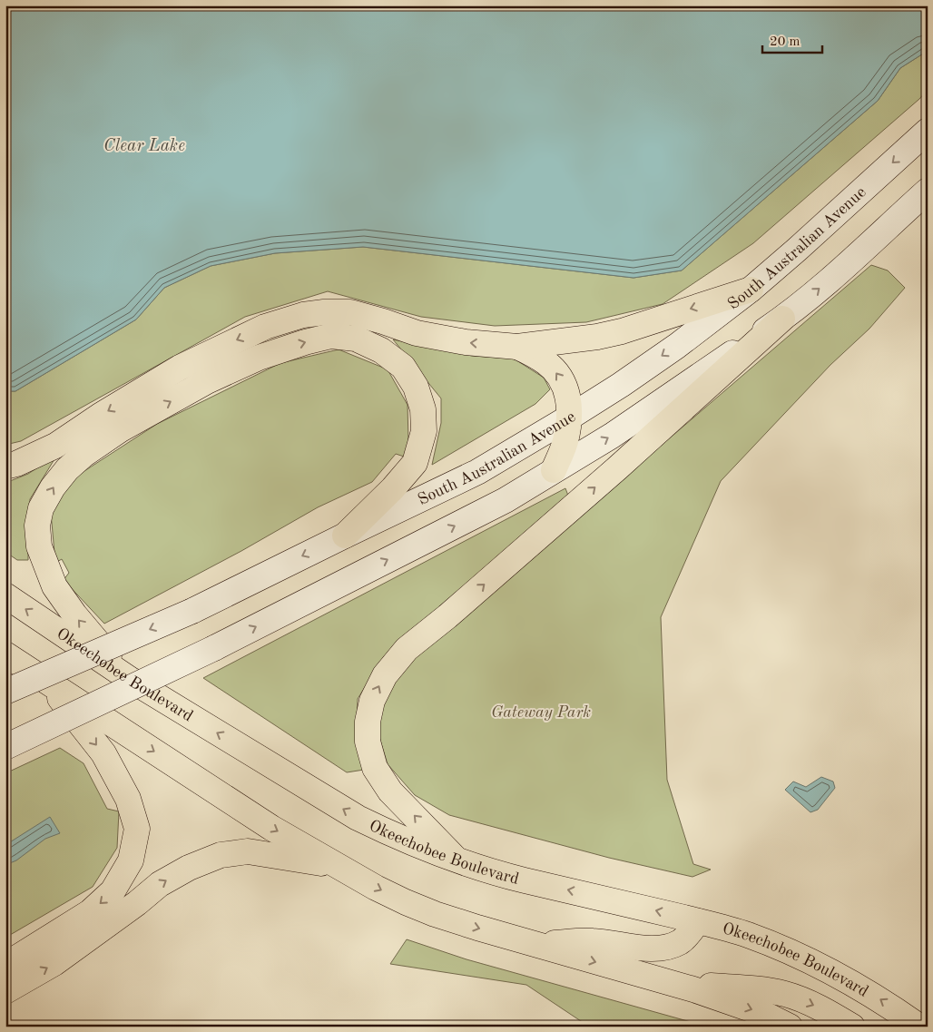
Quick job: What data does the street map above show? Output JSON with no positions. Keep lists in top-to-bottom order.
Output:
{
  "streets": {
    "main road": ["South Australian Avenue", "Okeechobee Boulevard"]
  },
  "water": ["Clear Lake"],
  "parks": ["Gateway Park"],
  "scale_bar": "20 m"
}
